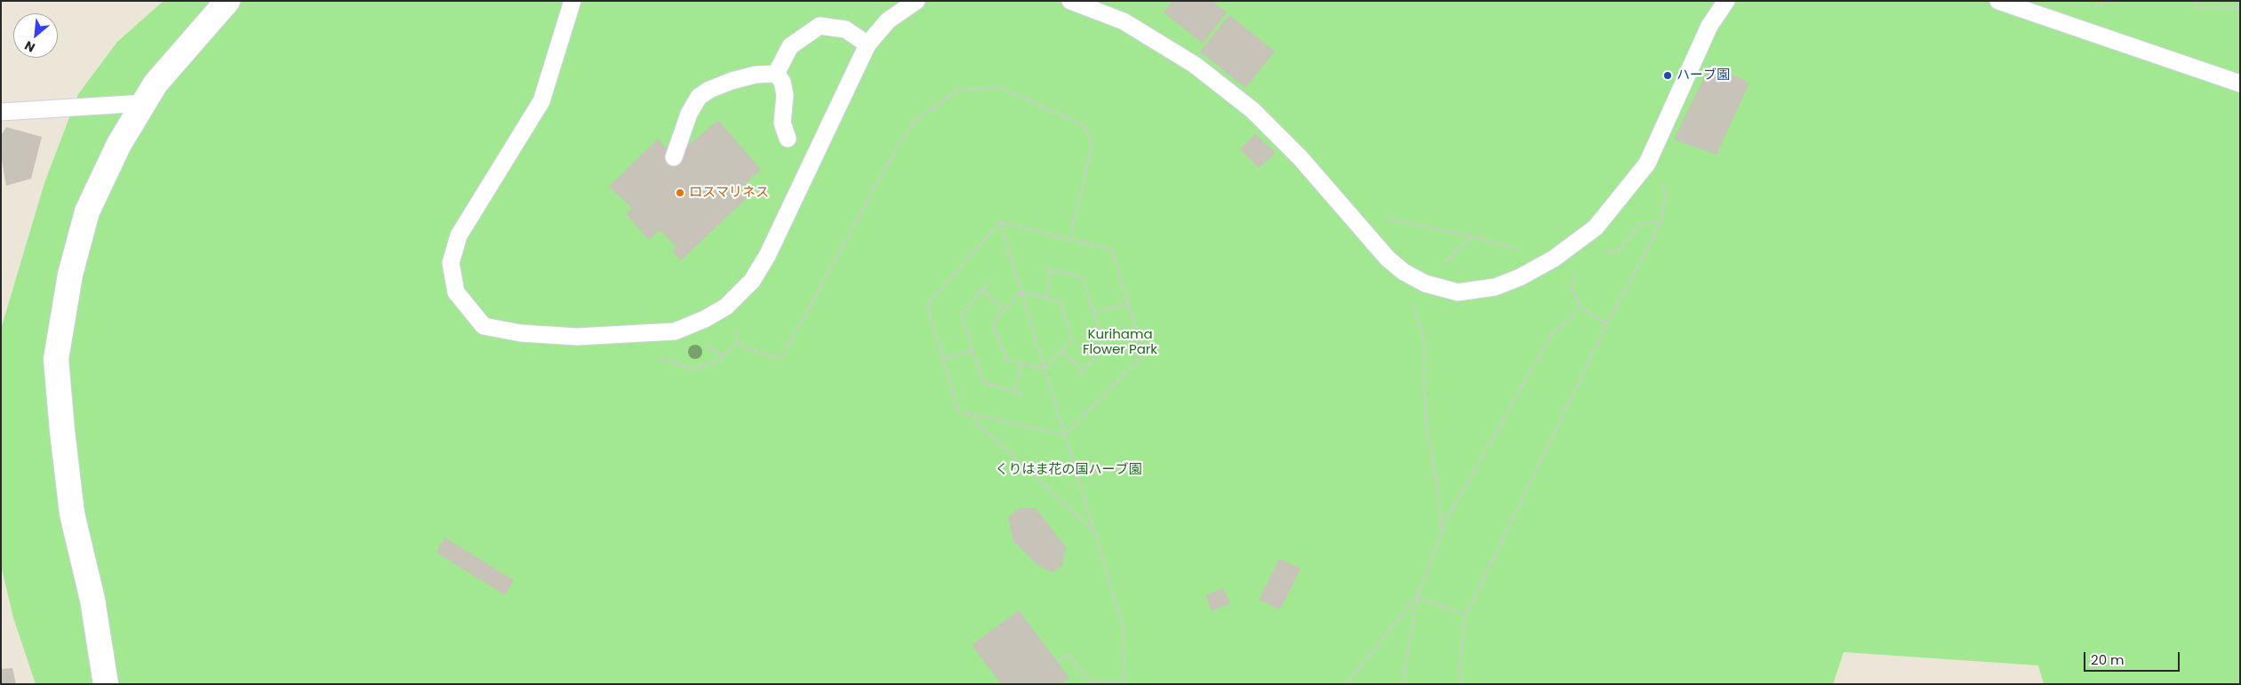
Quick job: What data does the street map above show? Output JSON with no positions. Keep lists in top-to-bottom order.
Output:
{
  "parks": ["Kurihama Flower Park", "くりはま花の国ハーブ園"],
  "places": ["ハーブ園", "ロスマリネス"],
  "scale_bar": "20 m",
  "north": "bottom left"
}
